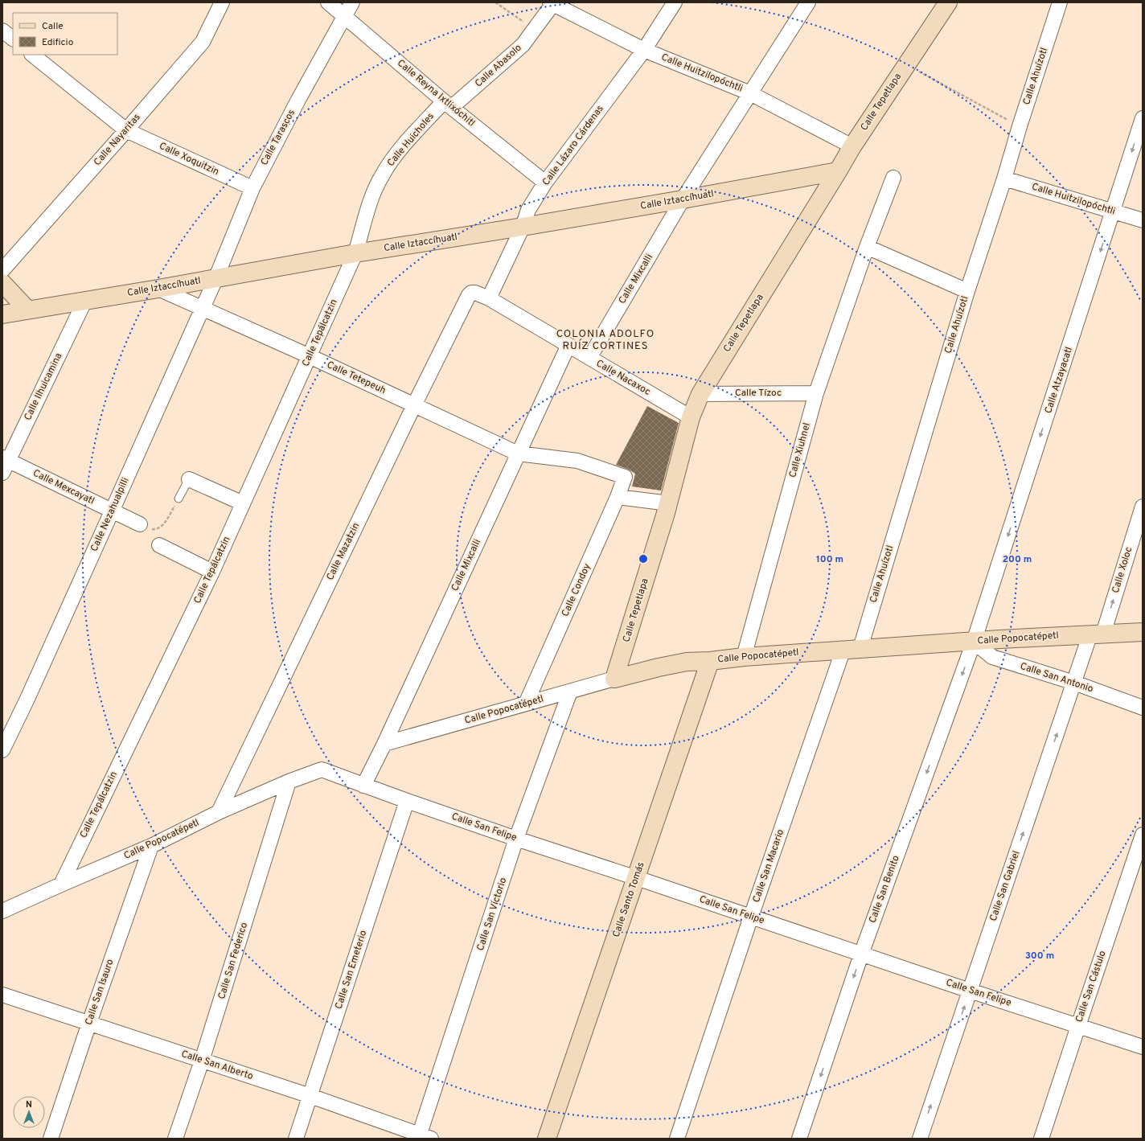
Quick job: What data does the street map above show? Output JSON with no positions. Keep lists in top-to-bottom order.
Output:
{
  "streets": {
    "street": [
      "Calle Abasolo",
      "Calle Huitzilopóchtli",
      "Calle Ahuízotl",
      "Calle Reyna Ixtlixóchitl",
      "Calle Tepetlapa",
      "Calle Tarascos",
      "Calle Nayaritas",
      "Calle Huicholes",
      "Calle Lázaro Cárdenas",
      "Calle Xoquitzin",
      "Calle Iztaccíhuatl",
      "Calle Mixcalli",
      "Calle Tepálcatzin",
      "Calle Tetepeuh",
      "Calle Nacaxoc",
      "Calle Atzayacatl",
      "Calle Ilhuicamina",
      "Calle Tízoc",
      "Calle Xiuhnel",
      "Calle Mexcayatl",
      "Calle Nezahualpilli",
      "Calle Mazatzin",
      "Calle Xoloc",
      "Calle Condoy",
      "Calle Popocatépetl",
      "Calle San Antonio",
      "Calle San Felipe",
      "Calle San Macario",
      "Calle San Gabriel",
      "Calle San Benito",
      "Calle Santo Tomás",
      "Calle San Victorio",
      "Calle San Federico",
      "Calle San Emeterio",
      "Calle San Cástulo",
      "Calle San Isauro",
      "Calle San Alberto"
    ]
  },
  "crossings": [
    ["Calle Abasolo", "Calle Huitzilopóchtli"],
    ["Calle Abasolo", "Calle Reyna Ixtlixóchitl"],
    ["Calle Abasolo", "Calle Huicholes"],
    ["Calle Huitzilopóchtli", "Calle Ahuízotl"],
    ["Calle Huitzilopóchtli", "Calle Tepetlapa"],
    ["Calle Huitzilopóchtli", "Calle Lázaro Cárdenas"],
    ["Calle Huitzilopóchtli", "Calle Mixcalli"],
    ["Calle Huitzilopóchtli", "Calle Atzayacatl"],
    ["Calle Ahuízotl", "Calle Popocatépetl"],
    ["Calle Ahuízotl", "Calle San Macario"],
    ["Calle Reyna Ixtlixóchitl", "Calle Tarascos"],
    ["Calle Reyna Ixtlixóchitl", "Calle Huicholes"],
    ["Calle Reyna Ixtlixóchitl", "Calle Lázaro Cárdenas"],
    ["Calle Tepetlapa", "Calle Iztaccíhuatl"],
    ["Calle Tepetlapa", "Calle Nacaxoc"],
    ["Calle Tepetlapa", "Calle Tízoc"],
    ["Calle Tepetlapa", "Calle Popocatépetl"],
    ["Calle Tarascos", "Calle Xoquitzin"],
    ["Calle Tarascos", "Calle Iztaccíhuatl"],
    ["Calle Tarascos", "Calle Nezahualpilli"],
    ["Calle Nayaritas", "Calle Xoquitzin"],
    ["Calle Huicholes", "Calle Iztaccíhuatl"],
    ["Calle Huicholes", "Calle Tepálcatzin"],
    ["Calle Lázaro Cárdenas", "Calle Iztaccíhuatl"],
    ["Calle Lázaro Cárdenas", "Calle Nacaxoc"],
    ["Calle Iztaccíhuatl", "Calle Mixcalli"],
    ["Calle Iztaccíhuatl", "Calle Tepálcatzin"],
    ["Calle Iztaccíhuatl", "Calle Tetepeuh"],
    ["Calle Iztaccíhuatl", "Calle Ilhuicamina"],
    ["Calle Iztaccíhuatl", "Calle Nezahualpilli"],
    ["Calle Mixcalli", "Calle Tetepeuh"],
    ["Calle Mixcalli", "Calle Nacaxoc"],
    ["Calle Mixcalli", "Calle Popocatépetl"],
    ["Calle Mixcalli", "Calle San Felipe"],
    ["Calle Tepálcatzin", "Calle Tetepeuh"],
    ["Calle Tepálcatzin", "Calle Popocatépetl"],
    ["Calle Tetepeuh", "Calle Nezahualpilli"],
    ["Calle Tetepeuh", "Calle Mazatzin"],
    ["Calle Tetepeuh", "Calle Condoy"],
    ["Calle Nacaxoc", "Calle Mazatzin"],
    ["Calle Atzayacatl", "Calle Popocatépetl"],
    ["Calle Atzayacatl", "Calle San Antonio"],
    ["Calle Atzayacatl", "Calle San Benito"],
    ["Calle Ilhuicamina", "Calle Mexcayatl"],
    ["Calle Tízoc", "Calle Xiuhnel"],
    ["Calle Xiuhnel", "Calle Popocatépetl"],
    ["Calle Mexcayatl", "Calle Nezahualpilli"],
    ["Calle Mazatzin", "Calle Popocatépetl"],
    ["Calle Xoloc", "Calle Popocatépetl"],
    ["Calle Xoloc", "Calle San Gabriel"],
    ["Calle Condoy", "Calle Popocatépetl"],
    ["Calle Popocatépetl", "Calle San Antonio"],
    ["Calle Popocatépetl", "Calle San Felipe"],
    ["Calle Popocatépetl", "Calle San Macario"],
    ["Calle Popocatépetl", "Calle San Gabriel"],
    ["Calle Popocatépetl", "Calle San Benito"],
    ["Calle Popocatépetl", "Calle Santo Tomás"],
    ["Calle Popocatépetl", "Calle San Victorio"],
    ["Calle Popocatépetl", "Calle San Federico"],
    ["Calle Popocatépetl", "Calle San Isauro"],
    ["Calle San Antonio", "Calle San Gabriel"],
    ["Calle San Antonio", "Calle San Benito"],
    ["Calle San Felipe", "Calle San Macario"],
    ["Calle San Felipe", "Calle San Gabriel"],
    ["Calle San Felipe", "Calle San Benito"],
    ["Calle San Felipe", "Calle Santo Tomás"],
    ["Calle San Felipe", "Calle San Victorio"],
    ["Calle San Felipe", "Calle San Emeterio"],
    ["Calle San Felipe", "Calle San Cástulo"],
    ["Calle San Victorio", "Calle San Alberto"],
    ["Calle San Federico", "Calle San Alberto"],
    ["Calle San Emeterio", "Calle San Alberto"],
    ["Calle San Isauro", "Calle San Alberto"]
  ],
  "one_way": [
    "Calle Atzayacatl",
    "Calle Xoloc",
    "Calle San Gabriel",
    "Calle San Benito"
  ],
  "districts": ["COLONIA ADOLFO RUÍZ CORTINES"],
  "legend": ["Calle", "Edificio"],
  "north": "top",
  "rings": ["100 m", "200 m", "300 m"]
}
